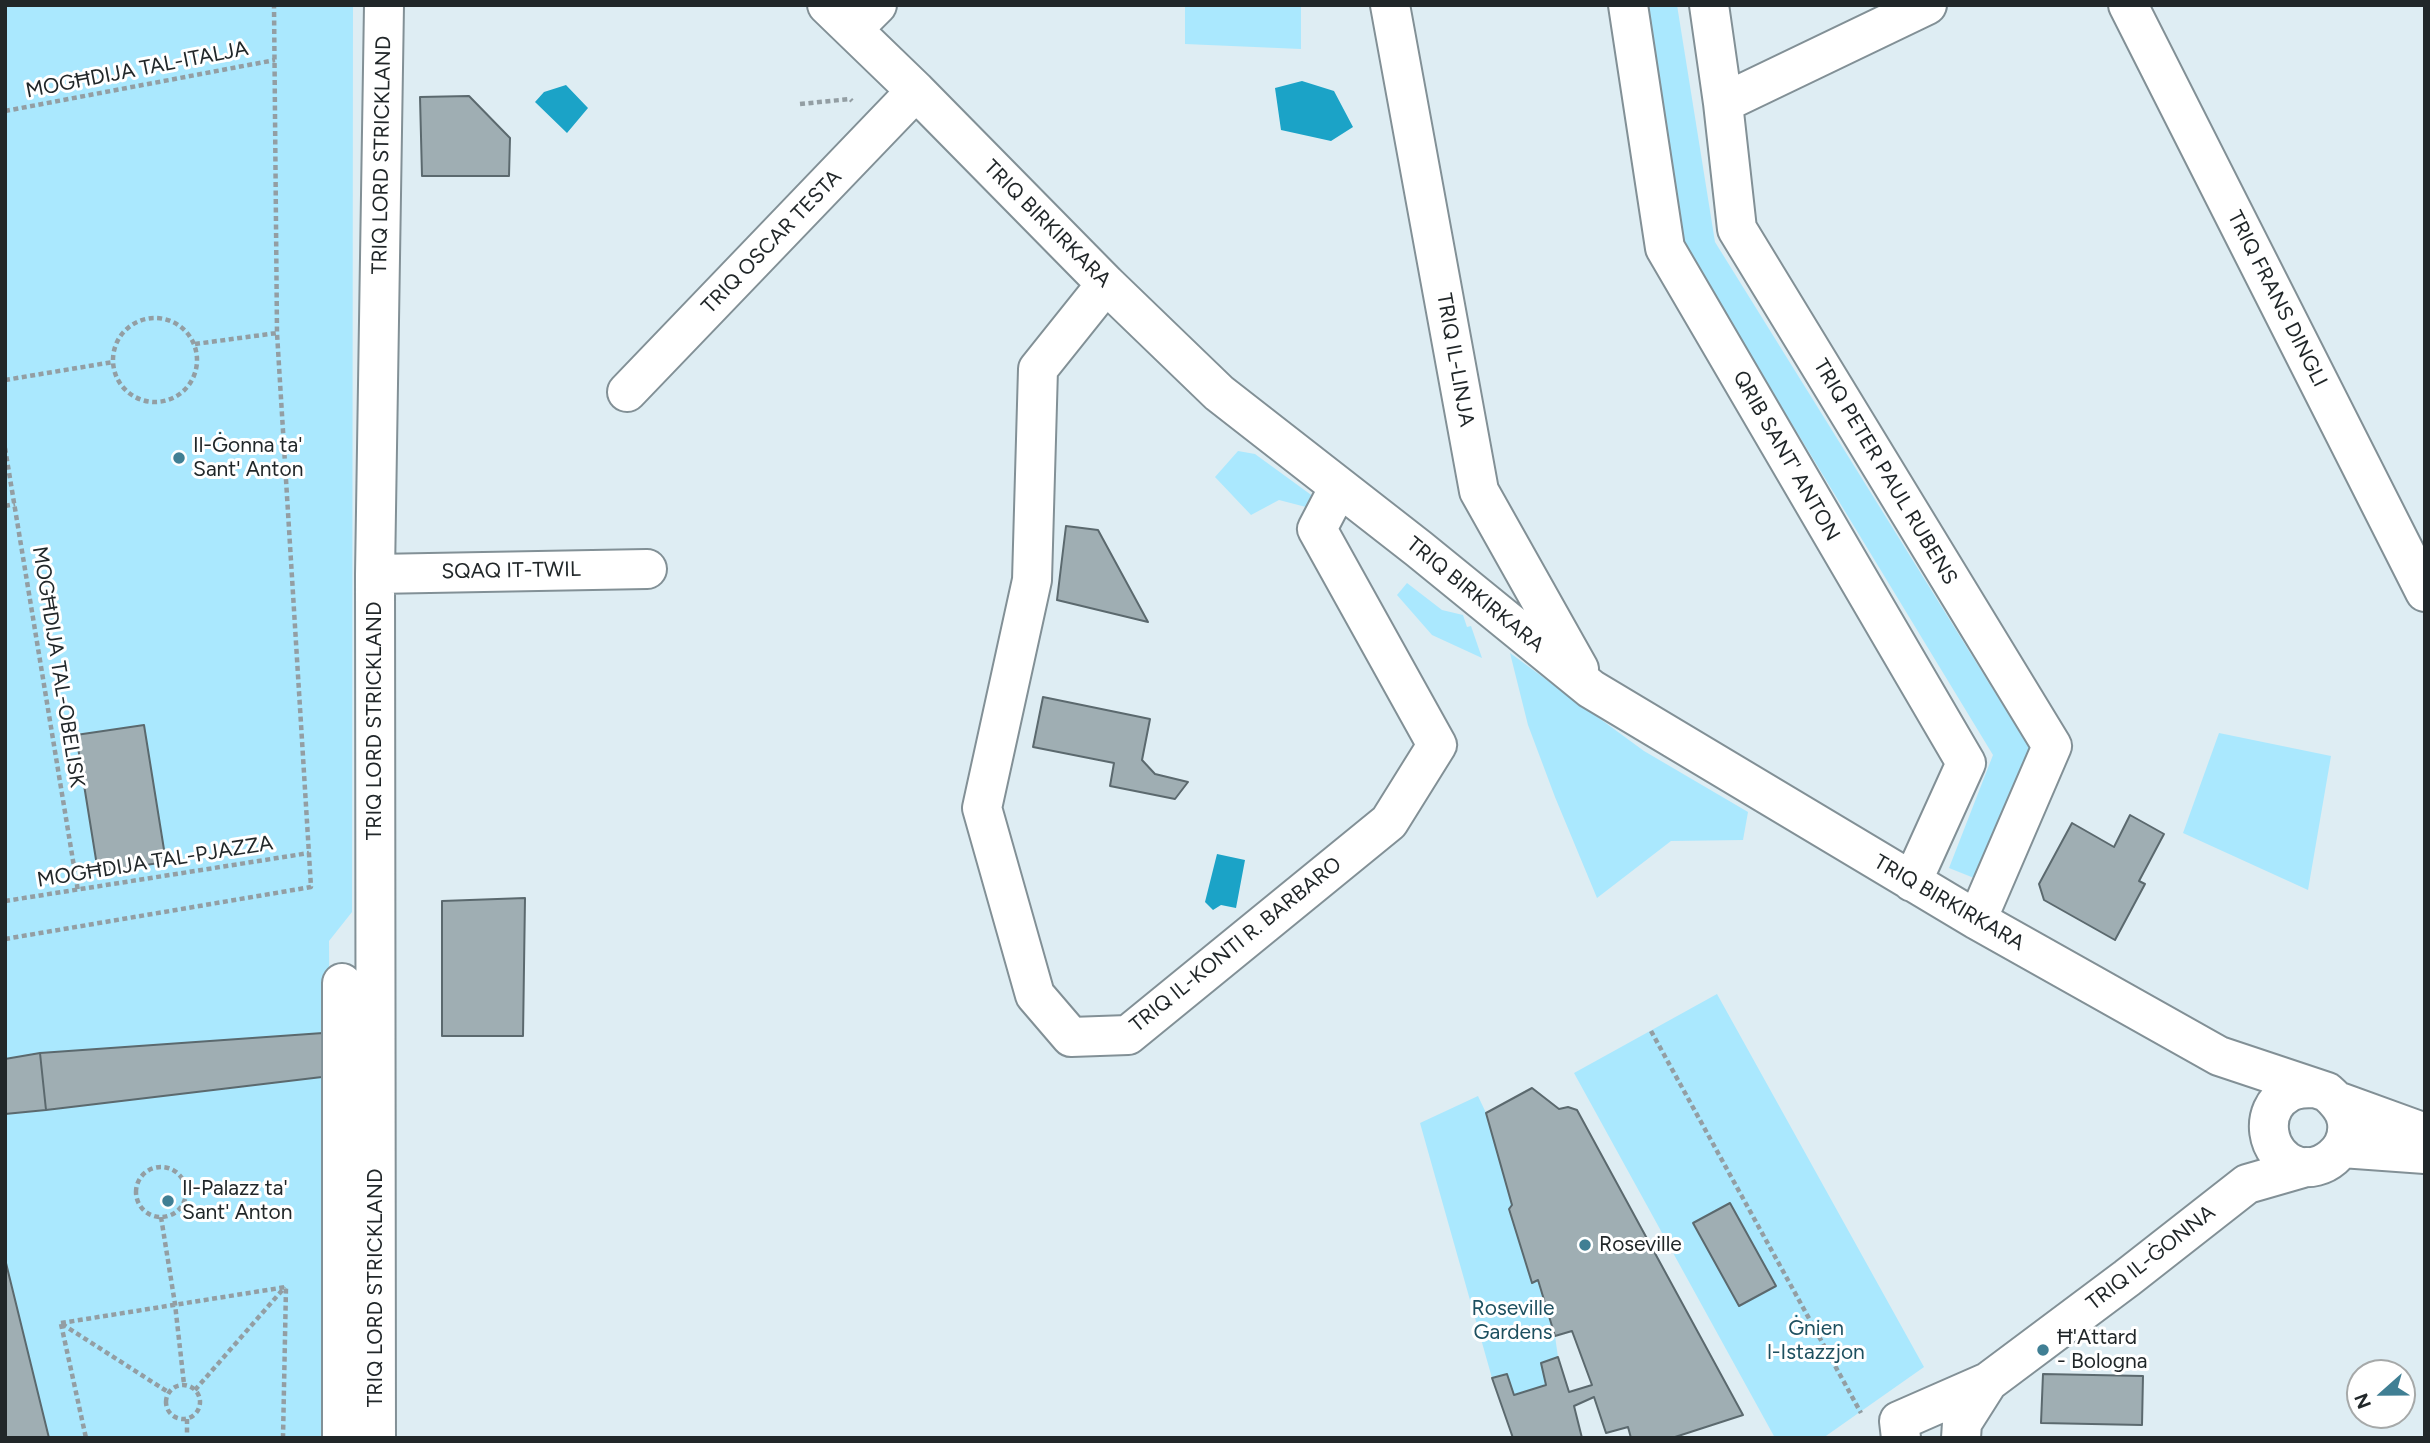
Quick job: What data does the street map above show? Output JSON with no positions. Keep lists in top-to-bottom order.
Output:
{
  "streets": {
    "street": [
      "TRIQ LORD STRICKLAND",
      "TRIQ BIRKIRKARA",
      "TRIQ OSCAR TESTA",
      "TRIQ FRANS DINGLI",
      "TRIQ IL-LINJA",
      "QRIB SANT' ANTON",
      "TRIQ PETER PAUL RUBENS",
      "SQAQ IT-TWIL",
      "TRIQ IL-KONTI R. BARBARO",
      "TRIQ IL-ĠONNA"
    ],
    "path": ["MOGĦDIJA TAL-ITALJA", "MOGĦDIJA TAL-OBELISK", "MOGĦDIJA TAL-PJAZZA"]
  },
  "crossings": [
    ["TRIQ LORD STRICKLAND", "SQAQ IT-TWIL"],
    ["TRIQ BIRKIRKARA", "TRIQ OSCAR TESTA"],
    ["TRIQ BIRKIRKARA", "TRIQ IL-LINJA"],
    ["TRIQ BIRKIRKARA", "QRIB SANT' ANTON"],
    ["TRIQ BIRKIRKARA", "TRIQ PETER PAUL RUBENS"],
    ["TRIQ BIRKIRKARA", "TRIQ IL-KONTI R. BARBARO"],
    ["TRIQ BIRKIRKARA", "TRIQ IL-ĠONNA"],
    ["MOGĦDIJA TAL-OBELISK", "MOGĦDIJA TAL-PJAZZA"]
  ],
  "parks": ["Roseville Gardens", "Ġnien l-Istazzjon"],
  "places": [
    "Il-Ġonna ta' Sant' Anton",
    "Il-Palazz ta' Sant' Anton",
    "Roseville",
    "Ħ'Attard - Bologna"
  ],
  "north": "left"
}
